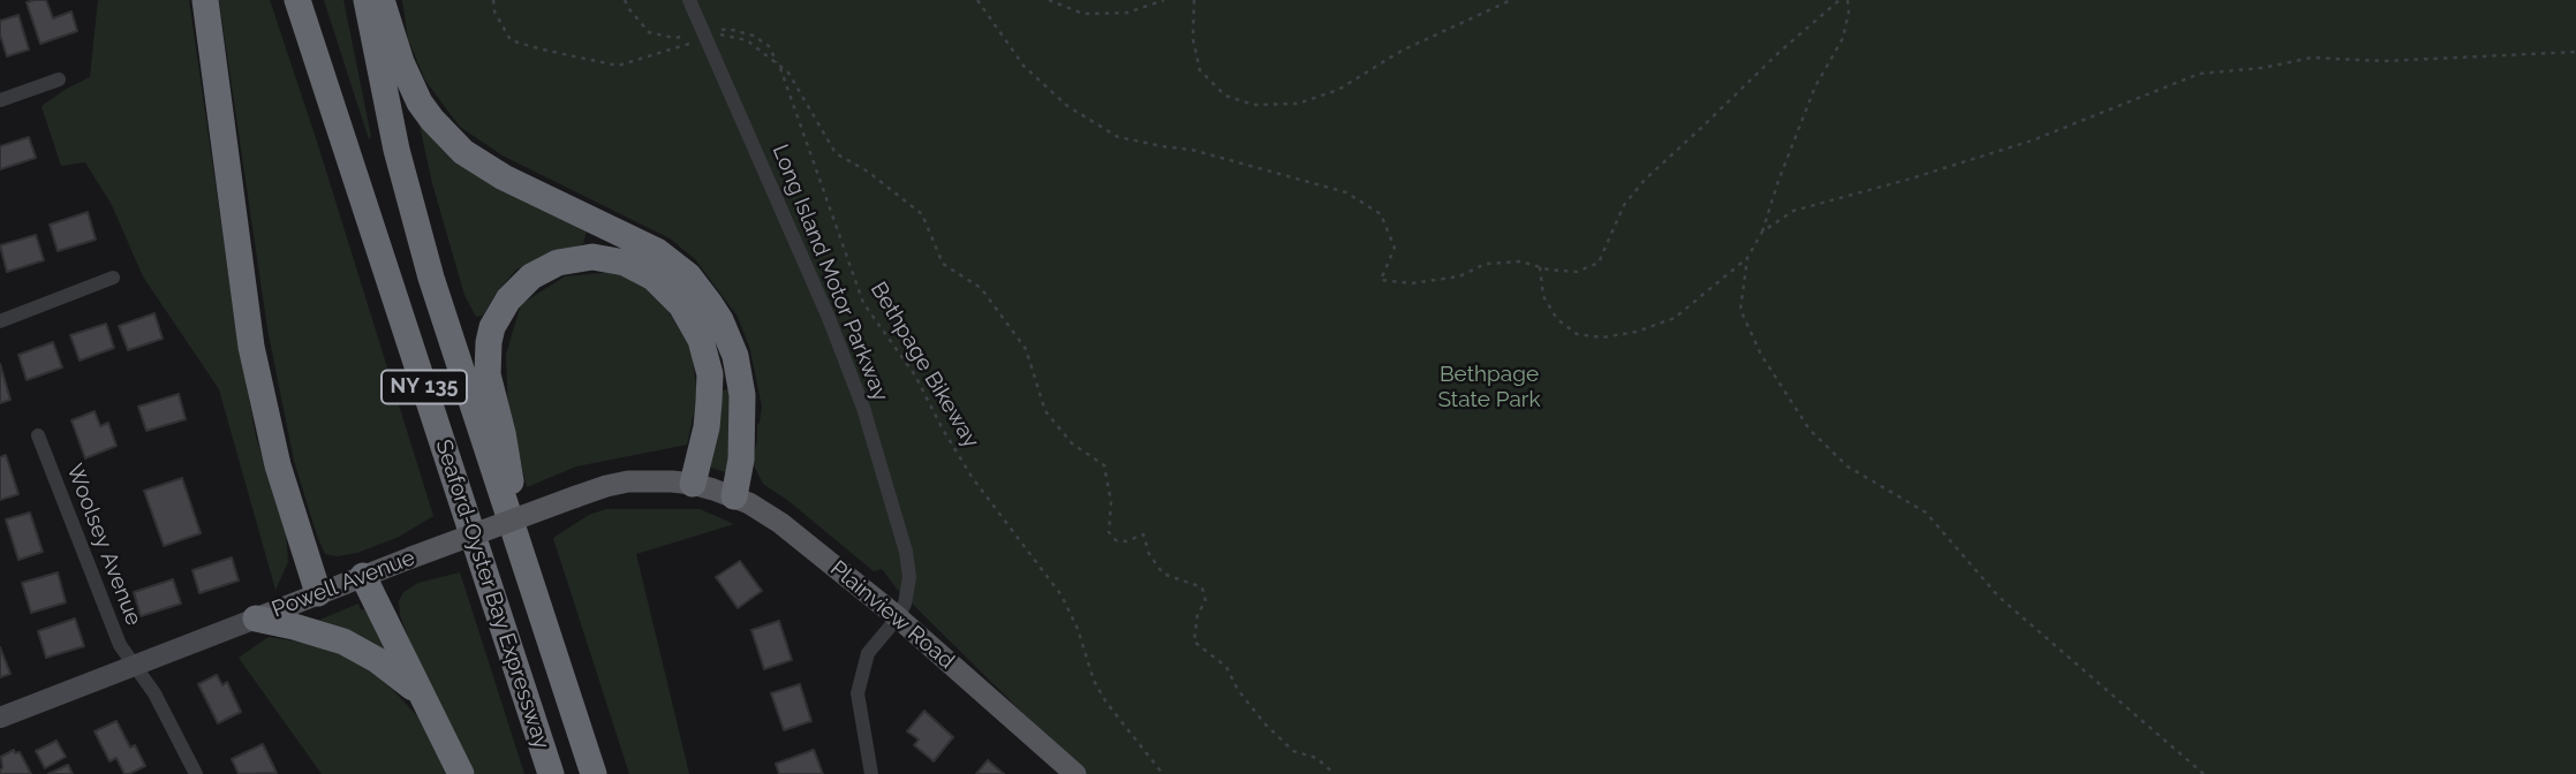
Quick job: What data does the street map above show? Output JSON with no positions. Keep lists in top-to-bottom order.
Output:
{
  "streets": {
    "highway": ["NY 135", "Seaford-Oyster Bay Expressway"],
    "main road": ["Powell Avenue", "Plainview Road"],
    "street": ["Long Island Motor Parkway", "Woolsey Avenue"],
    "path": ["Bethpage Bikeway"]
  },
  "crossings": [
    ["Long Island Motor Parkway", "Bethpage Bikeway"],
    ["Long Island Motor Parkway", "Plainview Road"],
    ["Woolsey Avenue", "Powell Avenue"],
    ["Powell Avenue", "Plainview Road"]
  ],
  "parks": ["Bethpage State Park"]
}
